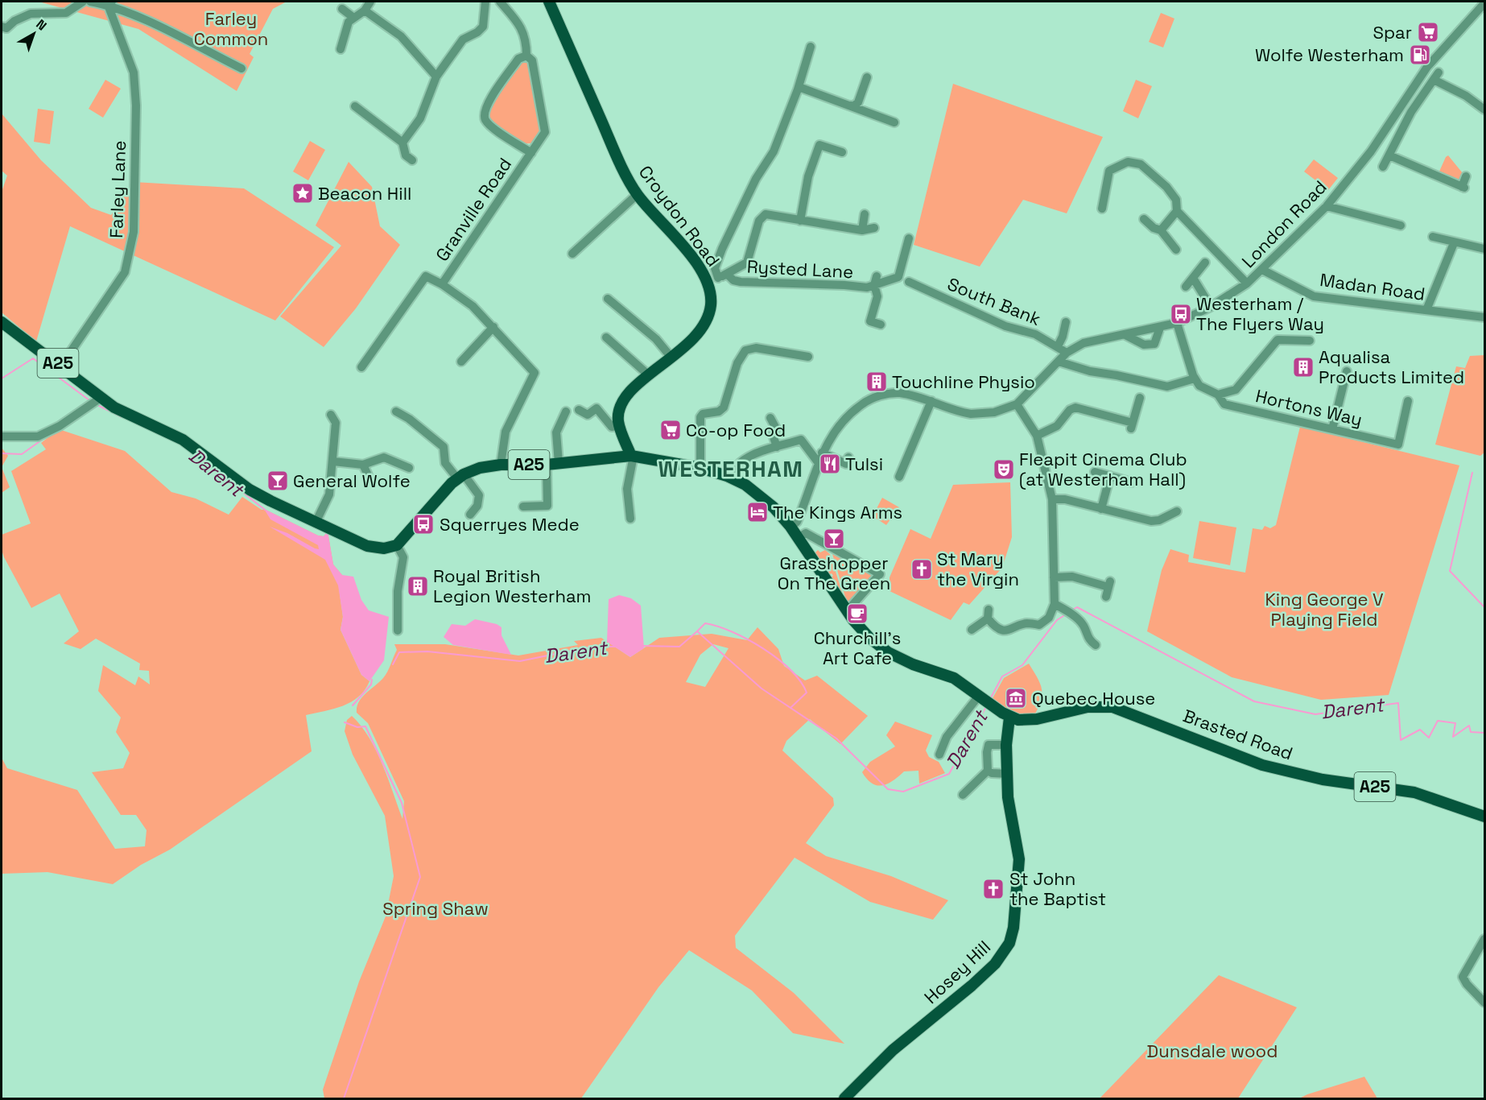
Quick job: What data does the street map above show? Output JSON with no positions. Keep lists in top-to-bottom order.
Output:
{
  "streets": {
    "main road": [
      "Croydon Road",
      "A25",
      "Brasted Road",
      "Hosey Hill"
    ],
    "street": [
      "Farley Lane",
      "Granville Road",
      "London Road",
      "Rysted Lane",
      "Madan Road",
      "South Bank",
      "Hortons Way"
    ]
  },
  "crossings": [
    ["Farley Lane", "A25"],
    ["Croydon Road", "A25"],
    ["London Road", "Madan Road"],
    ["London Road", "South Bank"],
    ["London Road", "A25"],
    ["A25", "Brasted Road"],
    ["A25", "Hosey Hill"],
    ["Brasted Road", "Hosey Hill"]
  ],
  "districts": ["WESTERHAM"],
  "water": ["Darent"],
  "parks": [
    "Farley Common",
    "King George V Playing Field",
    "Spring Shaw",
    "Dunsdale wood"
  ],
  "places": {
    "supermarket": ["Spar", "Co-op Food"],
    "fuel station": ["Wolfe Westerham"],
    "place": ["Beacon Hill"],
    "bus stop": ["Westerham / The Flyers Way", "Squerryes Mede"],
    "building": ["Aqualisa Products Limited", "Touchline Physio", "Royal British Legion Westerham"],
    "restaurant": ["Tulsi"],
    "theatre": ["Fleapit Cinema Club (at Westerham Hall)"],
    "bar": ["General Wolfe", "Grasshopper On The Green"],
    "hotel": ["The Kings Arms"],
    "church": ["St Mary the Virgin", "St John the Baptist"],
    "cafe": ["Churchill's Art Cafe"],
    "museum": ["Quebec House"]
  },
  "north": "top right"
}
